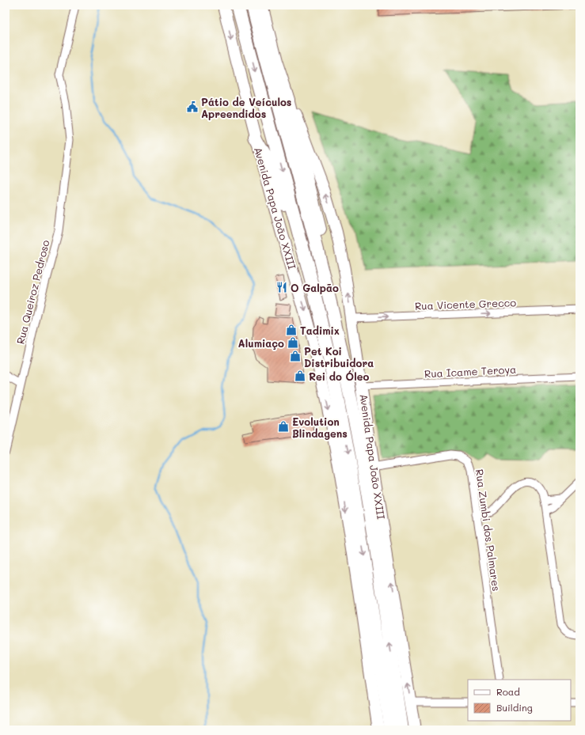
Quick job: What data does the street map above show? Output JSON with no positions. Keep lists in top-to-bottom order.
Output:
{
  "streets": {
    "highway": ["Avenida Papa João XXIII"],
    "street": [
      "Rua Queiroz Pedroso",
      "Rua Vicente Grecco",
      "Rua Icame Teroya",
      "Rua Zumbi dos Palmares"
    ]
  },
  "crossings": [
    ["Avenida Papa João XXIII", "Rua Vicente Grecco"],
    ["Avenida Papa João XXIII", "Rua Icame Teroya"],
    ["Avenida Papa João XXIII", "Rua Zumbi dos Palmares"]
  ],
  "one_way": ["Rua Vicente Grecco"],
  "places": {
    "public building": ["Pátio de Veículos Apreendidos"],
    "restaurant": ["O Galpão"],
    "shop": [
      "Tadimix",
      "Alumiaço",
      "Pet Koi Distribuidora",
      "Rei do Óleo",
      "Evolution Blindagens"
    ]
  },
  "legend": ["Road", "Building"]
}
